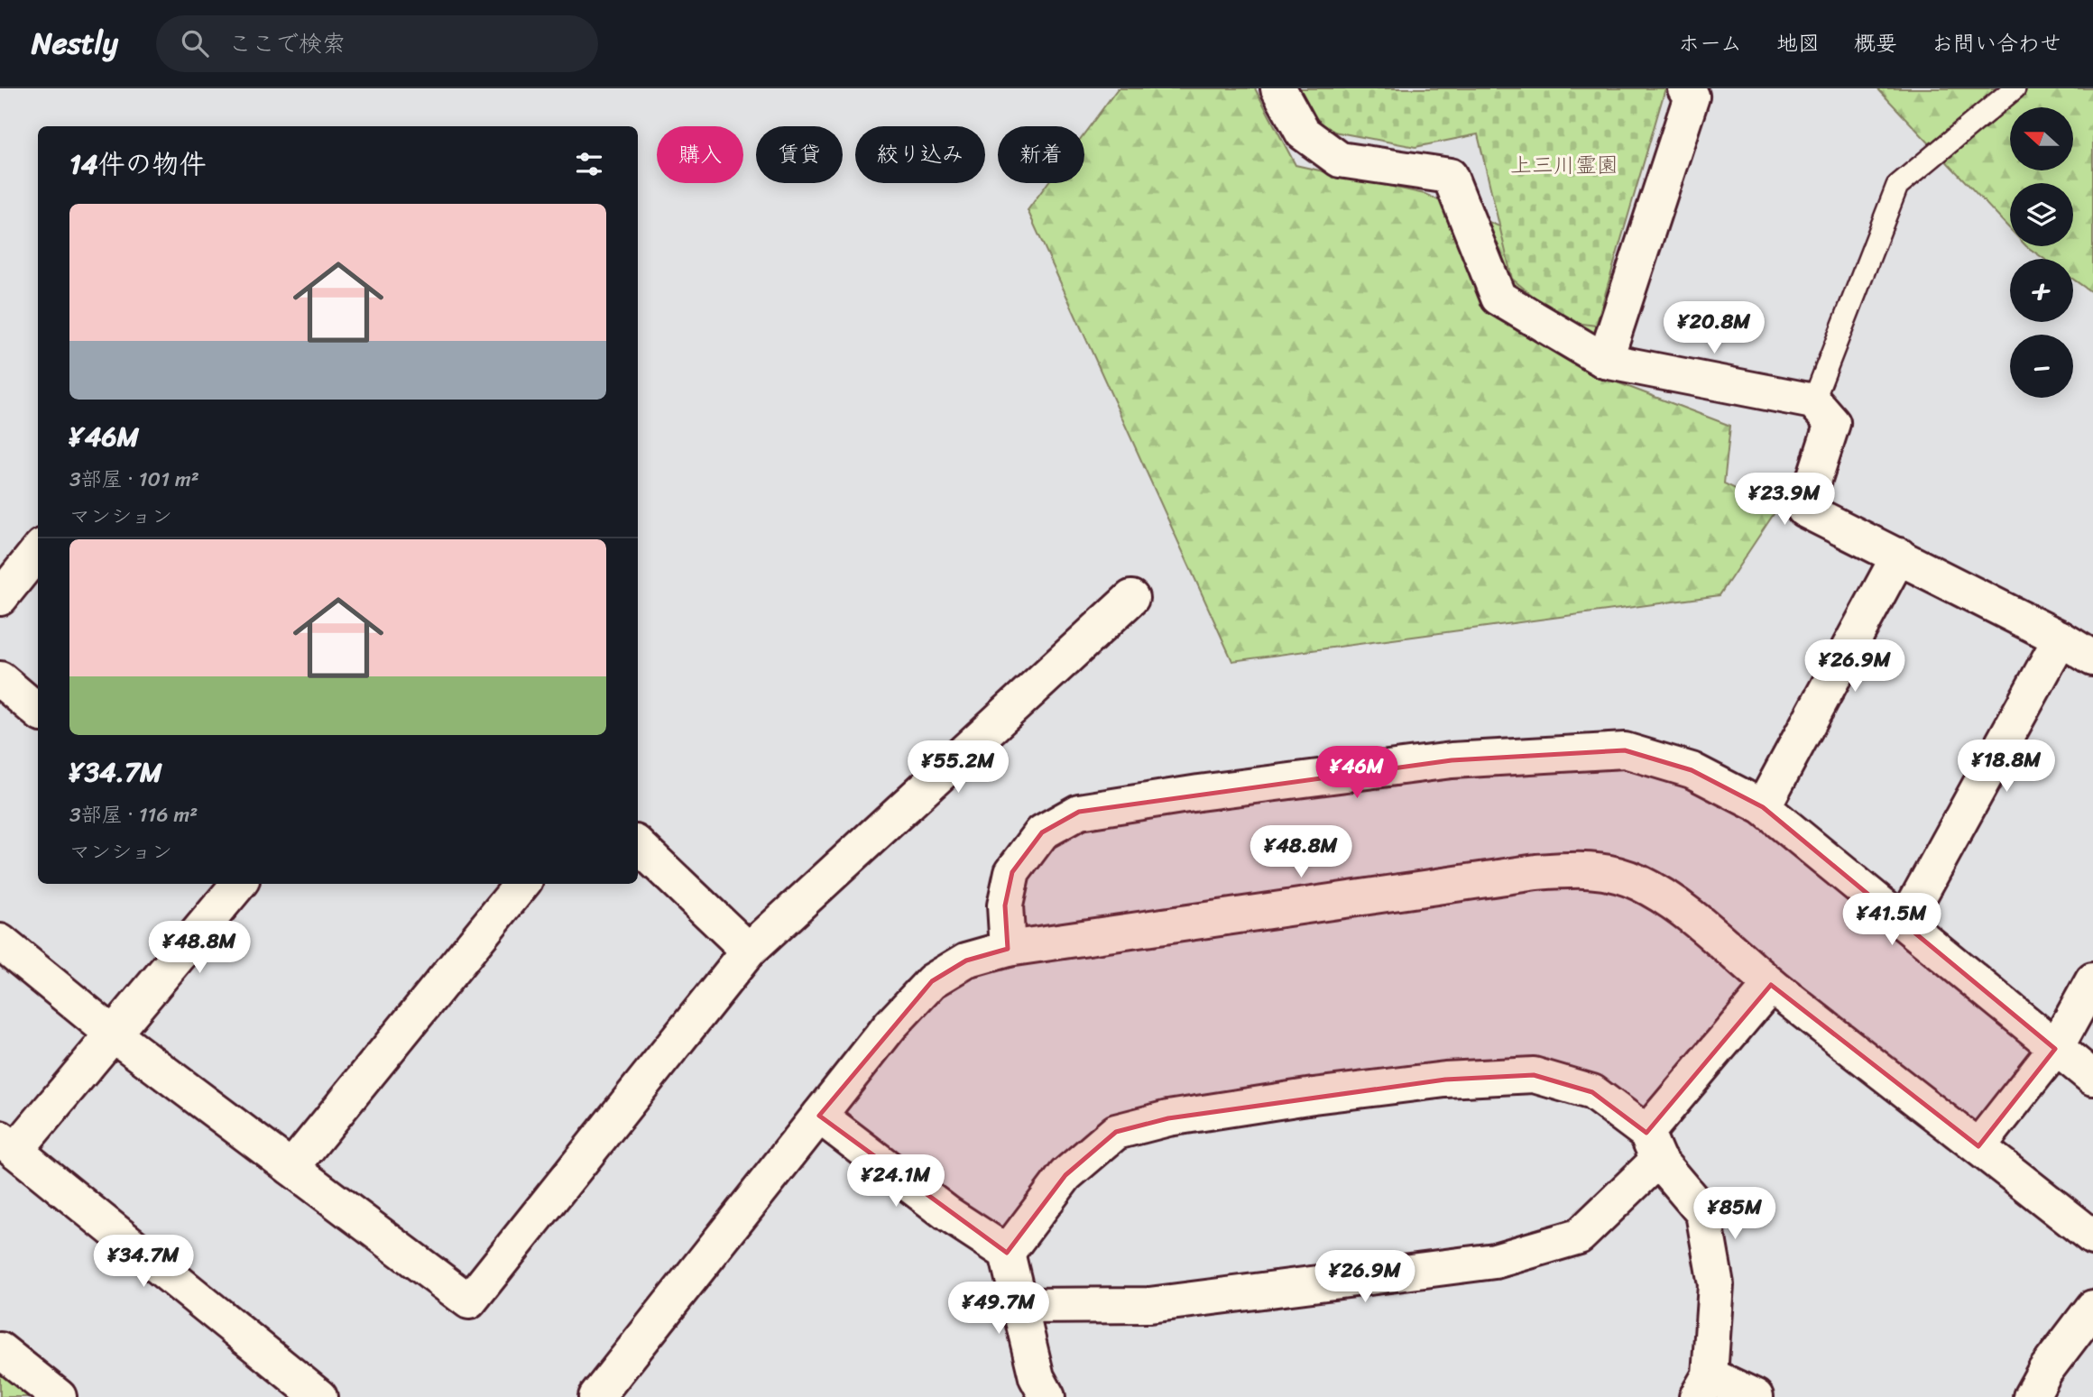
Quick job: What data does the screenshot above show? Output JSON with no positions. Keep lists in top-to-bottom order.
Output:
{
  "parks": ["上三川霊園"],
  "north": "left",
  "page": {
    "header": "Nestly",
    "search": "ここで検索",
    "nav": [
      "ホーム",
      "地図",
      "概要",
      "お問い合わせ"
    ],
    "map_buttons": ["+", "−"],
    "chip": [
      "購入",
      "賃貸",
      "絞り込み",
      "新着"
    ],
    "heading": "14件の物件",
    "list": [
      {
        "name": "¥46M",
        "note": "3部屋 · 101 m² · マンション"
      },
      {
        "name": "¥34.7M",
        "note": "3部屋 · 116 m² · マンション"
      }
    ],
    "price": [
      "¥20.8M",
      "¥23.9M",
      "¥26.9M",
      "¥18.8M",
      "¥55.2M",
      "¥46M",
      "¥48.8M",
      "¥41.5M",
      "¥48.8M",
      "¥24.1M",
      "¥85M",
      "¥34.7M",
      "¥26.9M",
      "¥49.7M"
    ]
  }
}
